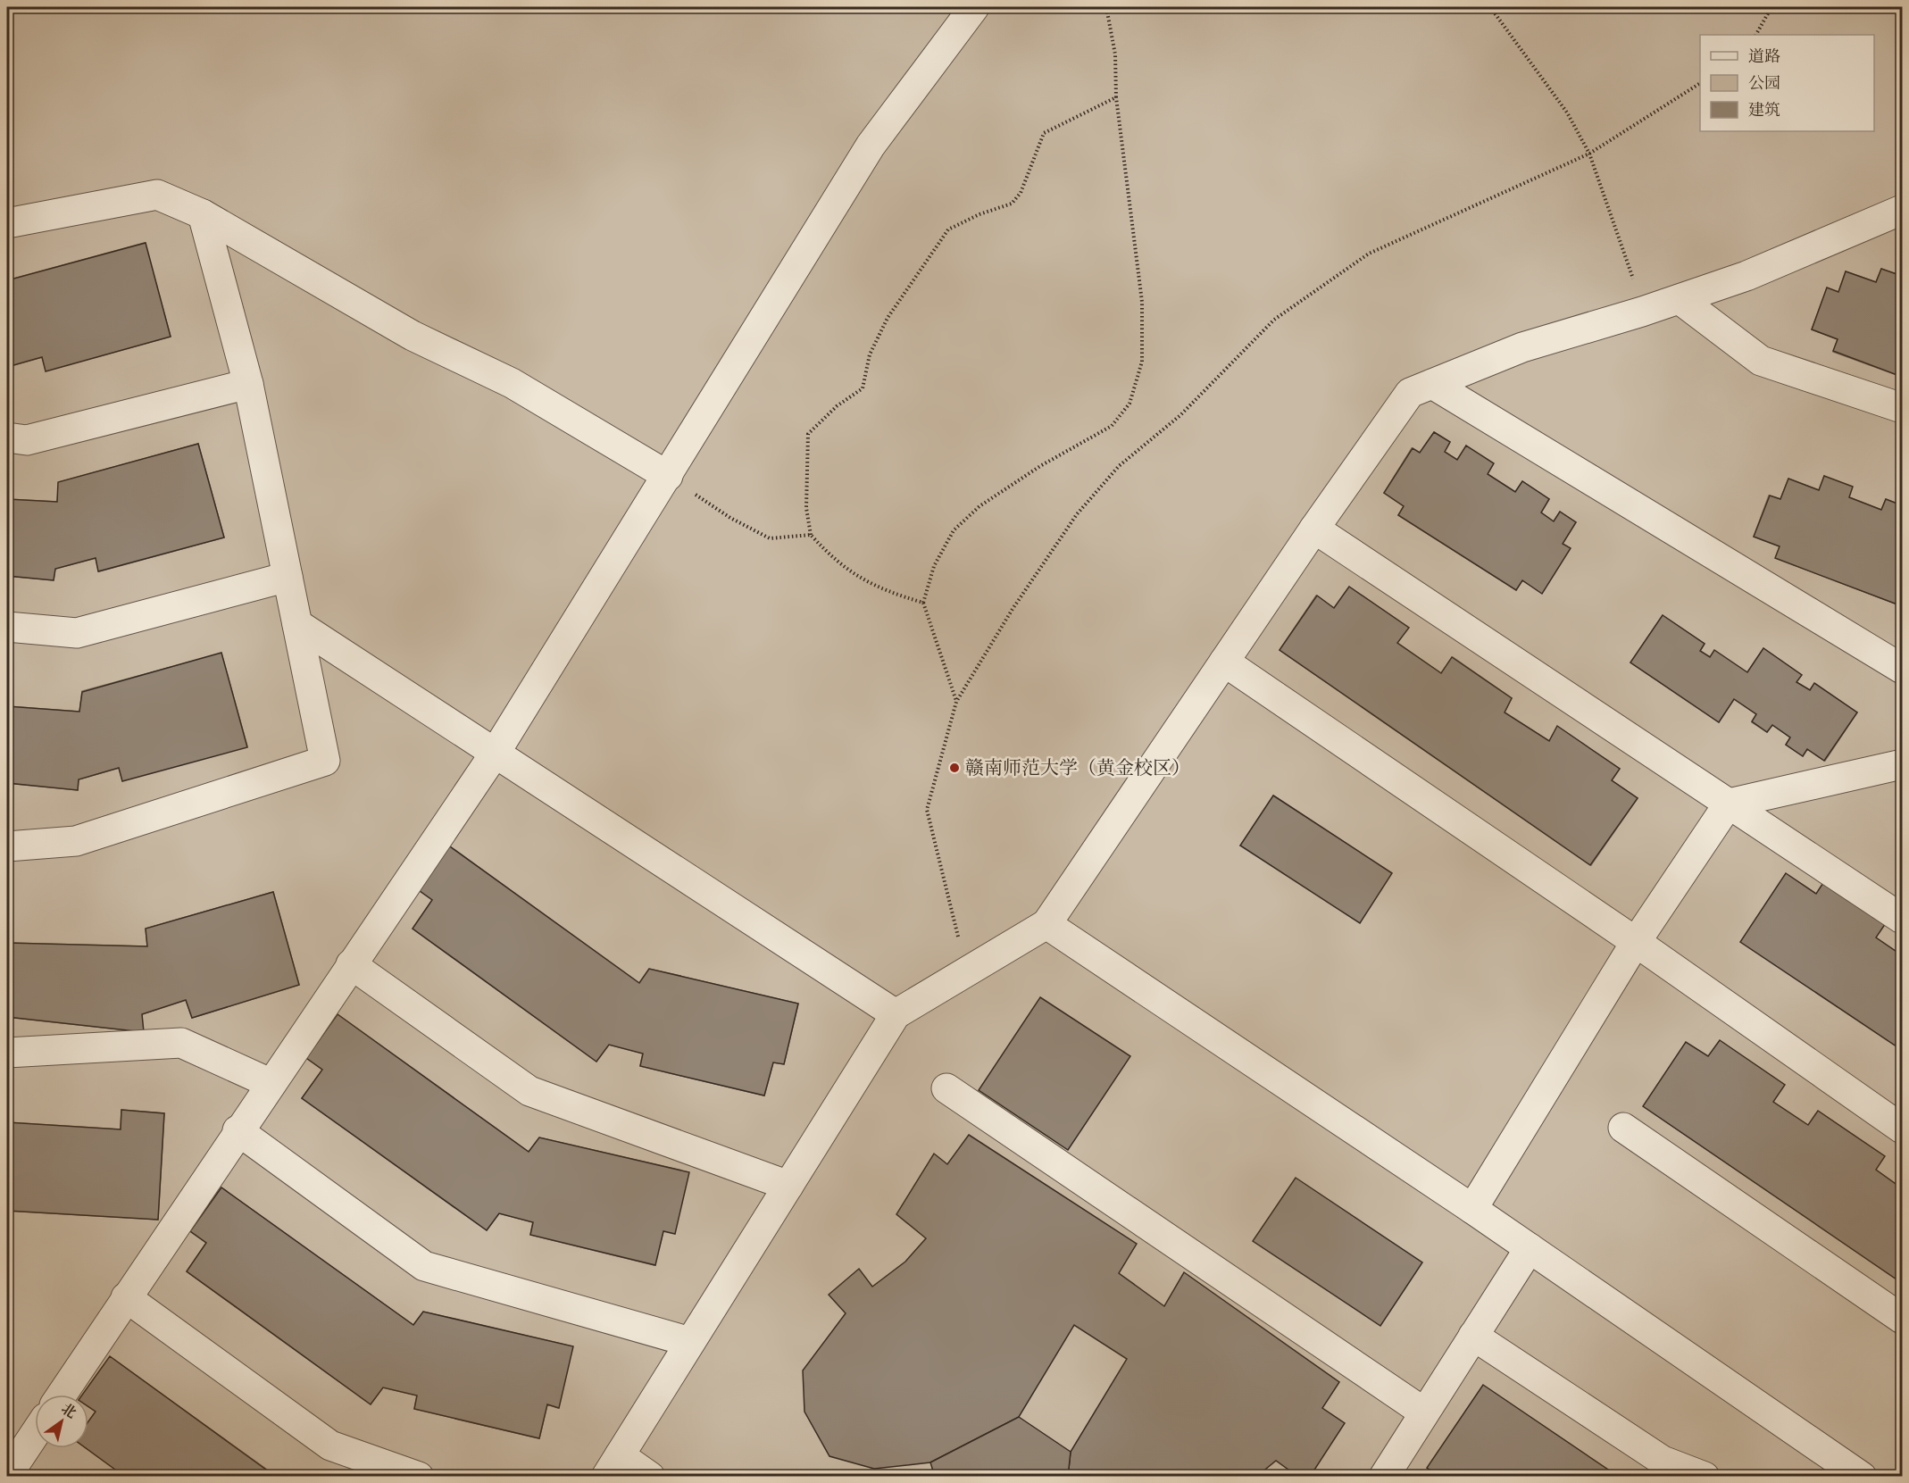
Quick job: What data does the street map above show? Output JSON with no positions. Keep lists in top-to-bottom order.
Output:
{
  "places": ["赣南师范大学（黄金校区）"],
  "legend": ["道路", "公园", "建筑"],
  "north": "top right"
}
